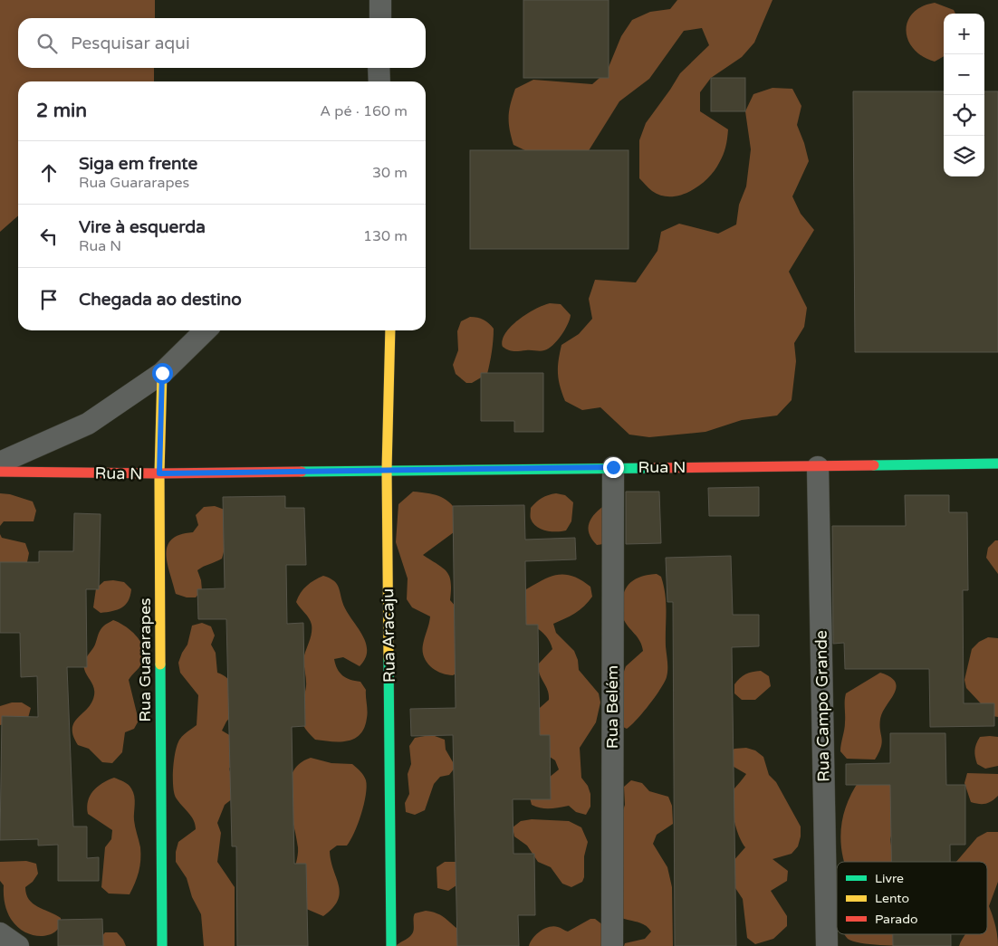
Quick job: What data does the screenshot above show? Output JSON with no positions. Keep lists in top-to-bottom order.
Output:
{
  "streets": {
    "street": [
      "Rua N",
      "Rua Aracaju",
      "Rua Guararapes",
      "Rua Campo Grande",
      "Rua Belém"
    ]
  },
  "crossings": [
    ["Rua N", "Rua Aracaju"],
    ["Rua N", "Rua Guararapes"],
    ["Rua N", "Rua Campo Grande"],
    ["Rua N", "Rua Belém"]
  ],
  "legend": ["Livre", "Lento", "Parado"],
  "page": {
    "map_buttons": ["+", "−"],
    "search": "Pesquisar aqui",
    "heading": ["2 min", "A pé · 160 m"],
    "list": [
      ["Siga em frente", "Rua Guararapes", "30 m"],
      ["Vire à esquerda", "Rua N", "130 m"],
      "Chegada ao destino"
    ]
  }
}
